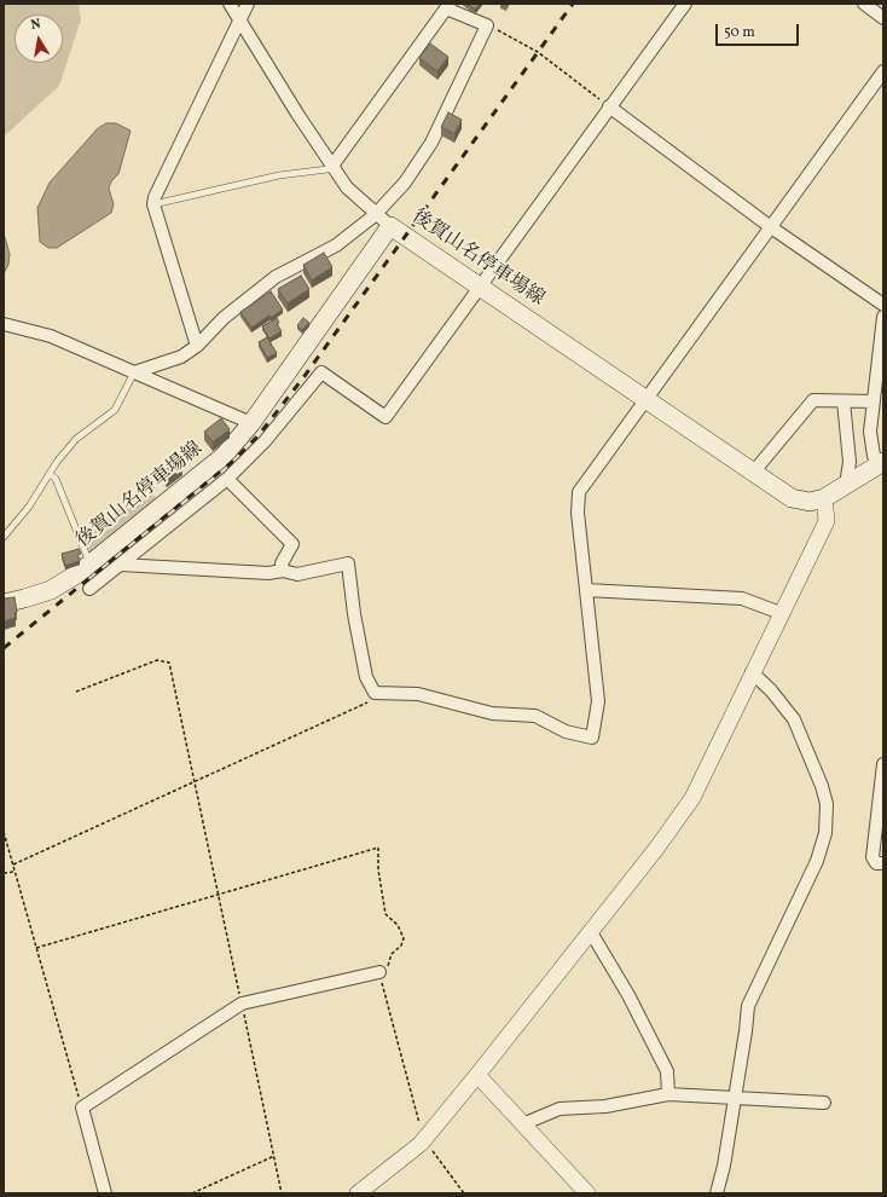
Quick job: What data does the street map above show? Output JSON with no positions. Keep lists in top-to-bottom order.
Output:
{
  "streets": {
    "main road": ["後賀山名停車場線"]
  },
  "scale_bar": "50 m",
  "north": "top"
}
